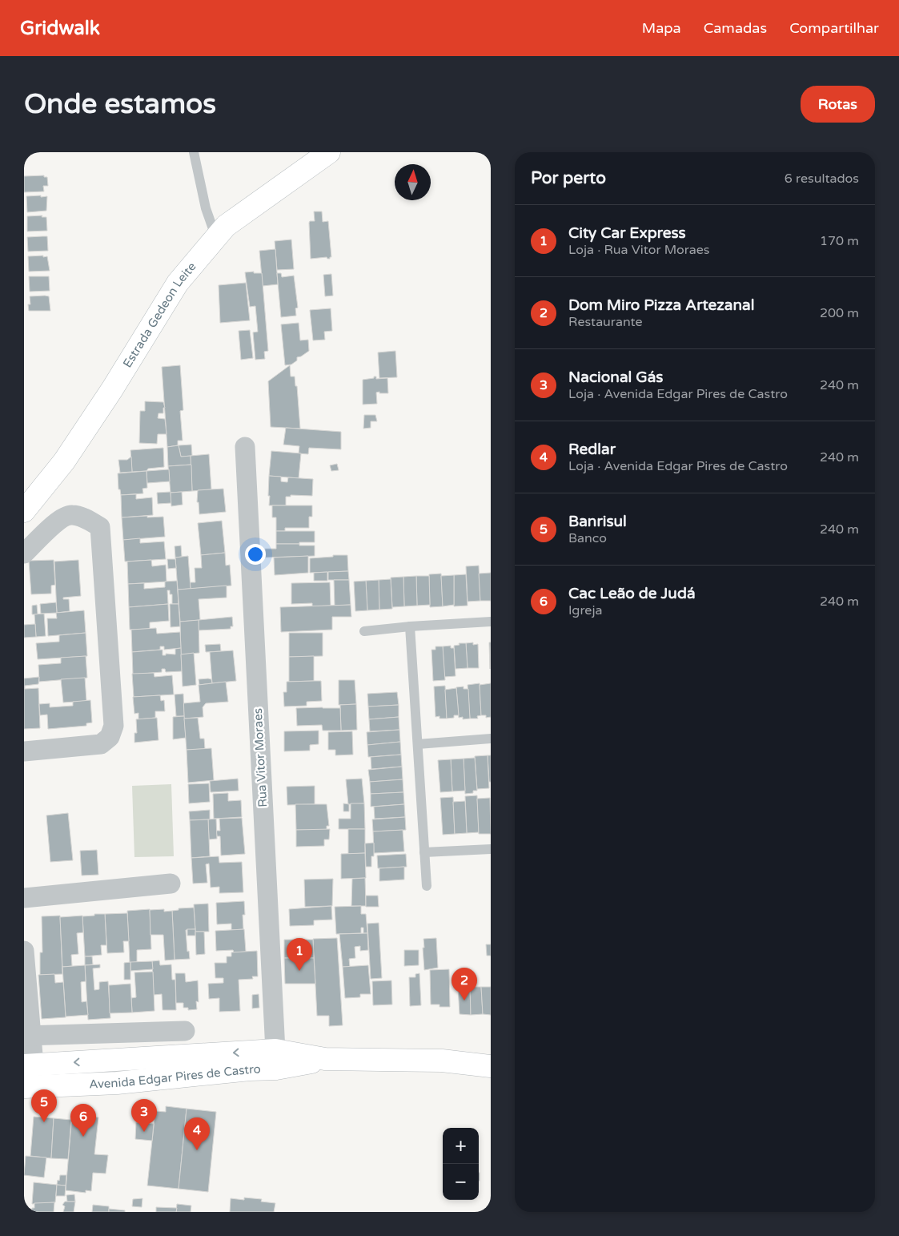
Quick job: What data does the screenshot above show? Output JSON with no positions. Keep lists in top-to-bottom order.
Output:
{
  "streets": {
    "main road": ["Estrada Gedeon Leite", "Avenida Edgar Pires de Castro"],
    "street": ["Rua Vitor Moraes"]
  },
  "crossings": [
    ["Rua Vitor Moraes", "Avenida Edgar Pires de Castro"]
  ],
  "north": "top",
  "page": {
    "header": "Gridwalk",
    "nav": ["Mapa", "Camadas", "Compartilhar"],
    "buttons": "Rotas",
    "title": "Onde estamos",
    "heading": ["Por perto", "6 resultados"],
    "list": [
      {
        "mark": "1",
        "name": "City Car Express",
        "note": "Loja · Rua Vitor Moraes",
        "value": "170 m"
      },
      {
        "mark": "2",
        "name": "Dom Miro Pizza Artezanal",
        "note": "Restaurante",
        "value": "200 m"
      },
      {
        "mark": "3",
        "name": "Nacional Gás",
        "note": "Loja · Avenida Edgar Pires de Castro",
        "value": "240 m"
      },
      {
        "mark": "4",
        "name": "Redlar",
        "note": "Loja · Avenida Edgar Pires de Castro",
        "value": "240 m"
      },
      {
        "mark": "5",
        "name": "Banrisul",
        "note": "Banco",
        "value": "240 m"
      },
      {
        "mark": "6",
        "name": "Cac Leão de Judá",
        "note": "Igreja",
        "value": "240 m"
      }
    ],
    "pins": [
      "1",
      "2",
      "5",
      "3",
      "6",
      "4"
    ],
    "map_buttons": ["+", "−"]
  }
}
